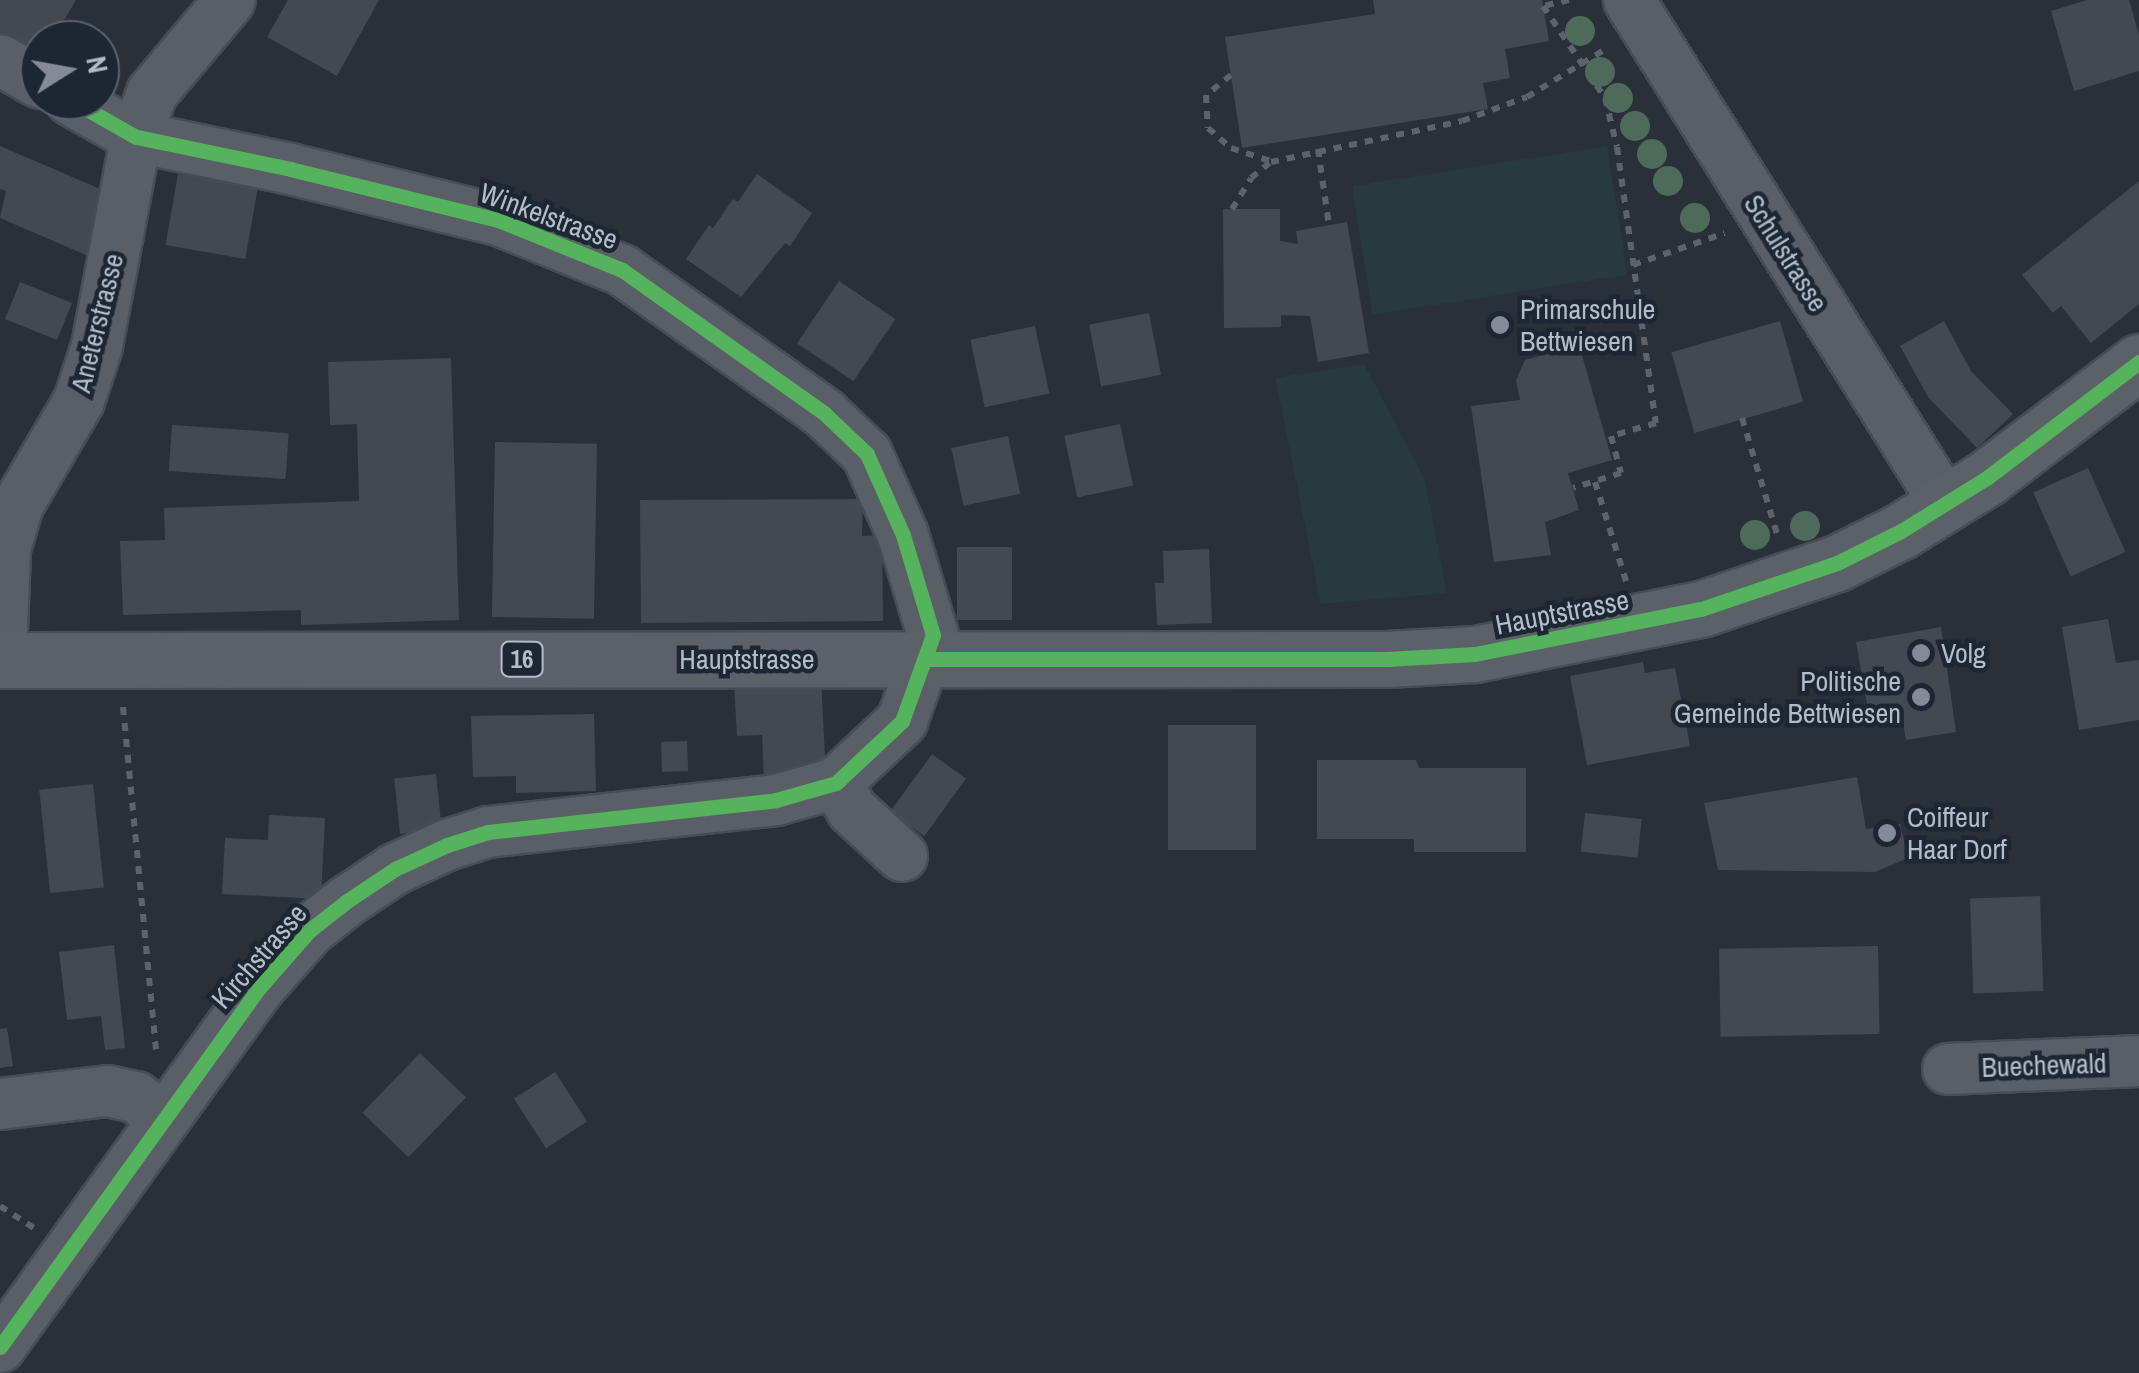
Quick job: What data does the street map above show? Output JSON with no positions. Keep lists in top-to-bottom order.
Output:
{
  "streets": {
    "main road": ["Hauptstrasse", "16"],
    "street": [
      "Winkelstrasse",
      "Schulstrasse",
      "Aneterstrasse",
      "Kirchstrasse",
      "Buechewald"
    ]
  },
  "crossings": [
    ["Winkelstrasse", "Aneterstrasse"],
    ["Winkelstrasse", "Hauptstrasse"],
    ["Winkelstrasse", "Kirchstrasse"],
    ["Schulstrasse", "Hauptstrasse"],
    ["Aneterstrasse", "Hauptstrasse"],
    ["Hauptstrasse", "Kirchstrasse"]
  ],
  "places": [
    "Primarschule Bettwiesen",
    "Volg",
    "Politische Gemeinde Bettwiesen",
    "Coiffeur Haar Dorf"
  ],
  "north": "right"
}
